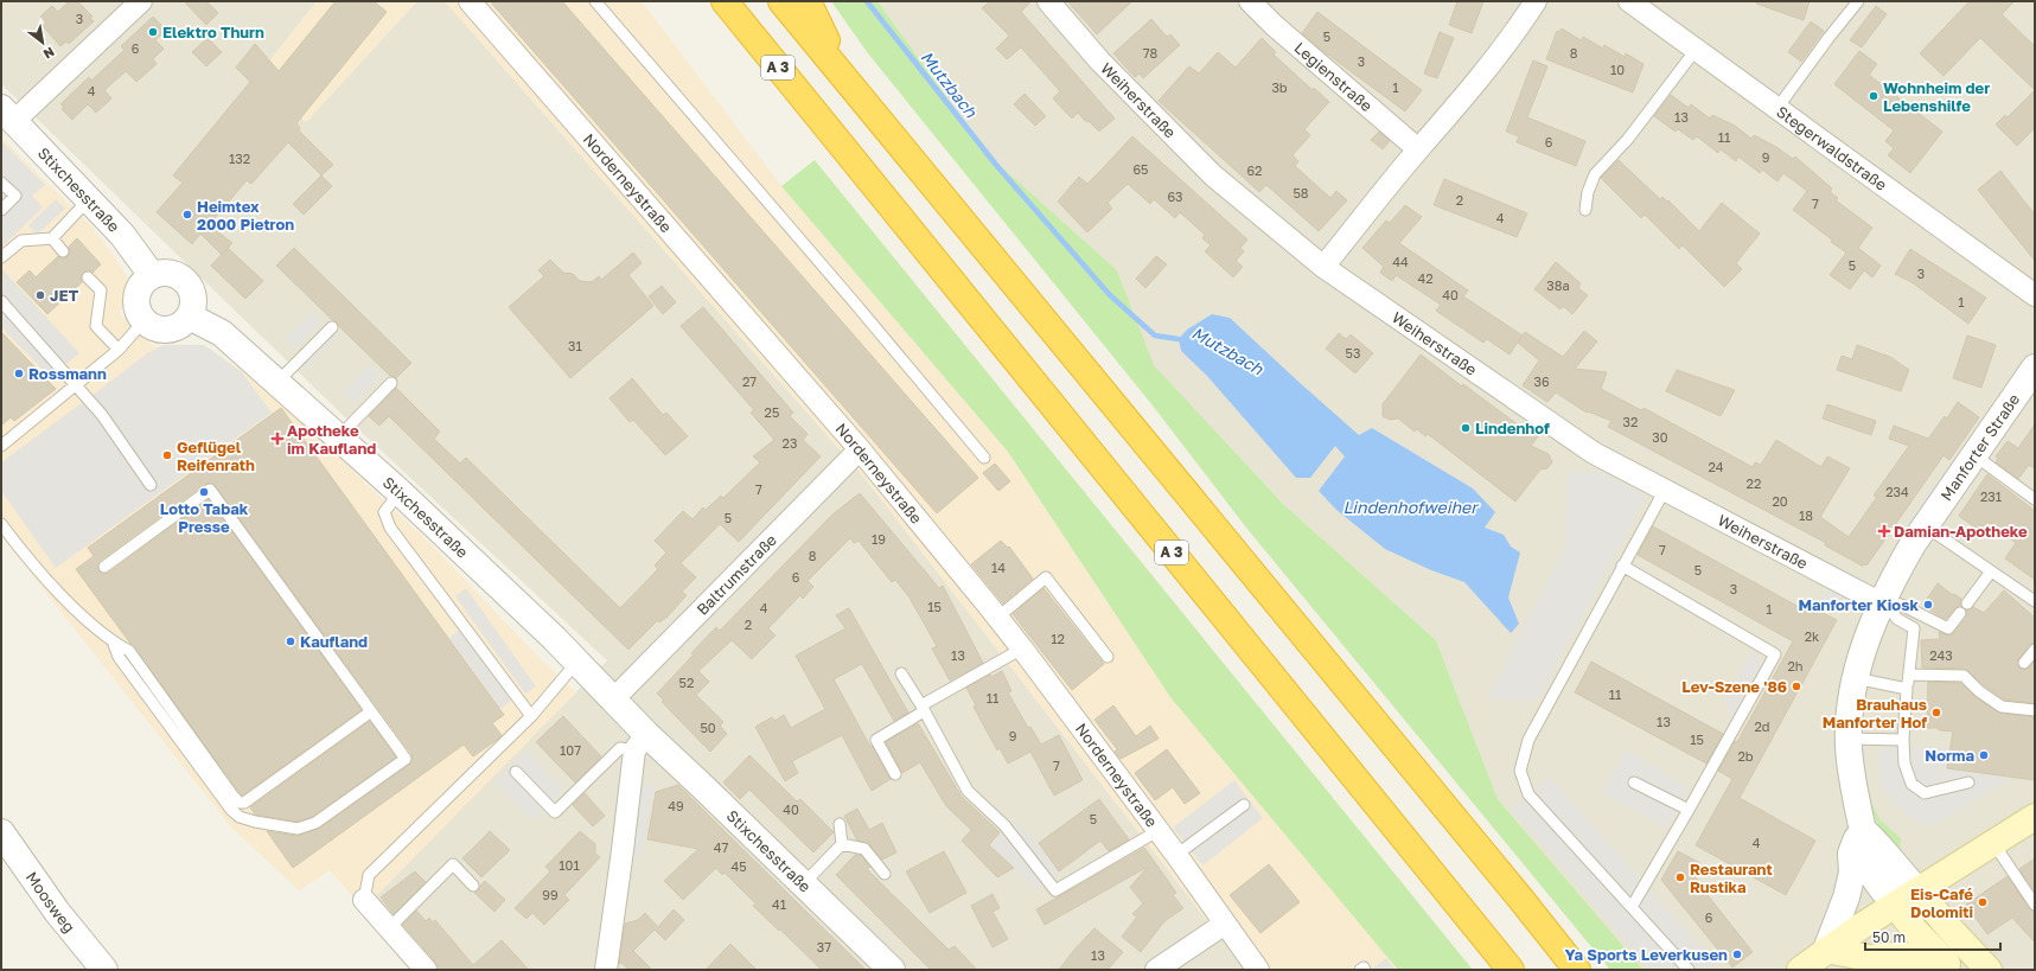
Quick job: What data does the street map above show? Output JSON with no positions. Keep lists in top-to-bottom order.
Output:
{
  "streets": {
    "highway": ["A 3"],
    "street": [
      "Legienstraße",
      "Weiherstraße",
      "Stegerwaldstraße",
      "Norderneystraße",
      "Stixchesstraße",
      "Manforter Straße",
      "Baltrumstraße",
      "Moosweg"
    ]
  },
  "crossings": [
    ["Weiherstraße", "Manforter Straße"],
    ["Norderneystraße", "Baltrumstraße"],
    ["Stixchesstraße", "Baltrumstraße"]
  ],
  "water": ["Mutzbach", "Lindenhofweiher"],
  "places": {
    "other": [
      "Elektro Thurn",
      "Wohnheim der Lebenshilfe",
      "Heimtex 2000 Pietron",
      "JET",
      "Rossmann",
      "Lindenhof",
      "Geflügel Reifenrath",
      "Lotto Tabak Presse",
      "Manforter Kiosk",
      "Kaufland",
      "Lev-Szene '86",
      "Brauhaus Manforter Hof",
      "Norma",
      "Restaurant Rustika",
      "Eis-Café Dolomiti",
      "Ya Sports Leverkusen"
    ],
    "health": ["Apotheke im Kaufland", "Damian-Apotheke"]
  },
  "house_numbers": [
    "3",
    "5",
    "6",
    "78",
    "8",
    "3",
    "10",
    "3b",
    "1",
    "4",
    "13",
    "11",
    "6",
    "9",
    "132",
    "65",
    "62",
    "58",
    "63",
    "2",
    "7",
    "4",
    "44",
    "5",
    "3",
    "42",
    "38a",
    "40",
    "1",
    "31",
    "53",
    "27",
    "36",
    "25",
    "32",
    "30",
    "23",
    "24",
    "22",
    "7",
    "234",
    "231",
    "20",
    "18",
    "5",
    "19",
    "7",
    "8",
    "14",
    "5",
    "6",
    "3",
    "15",
    "4",
    "1",
    "2",
    "2k",
    "12",
    "13",
    "243",
    "2h",
    "52",
    "11",
    "11",
    "13",
    "2d",
    "50",
    "9",
    "15",
    "107",
    "2b",
    "7",
    "49",
    "40",
    "5",
    "4",
    "47",
    "101",
    "45",
    "99",
    "41",
    "6",
    "37",
    "13"
  ],
  "scale_bar": "50 m",
  "north": "bottom right"
}
